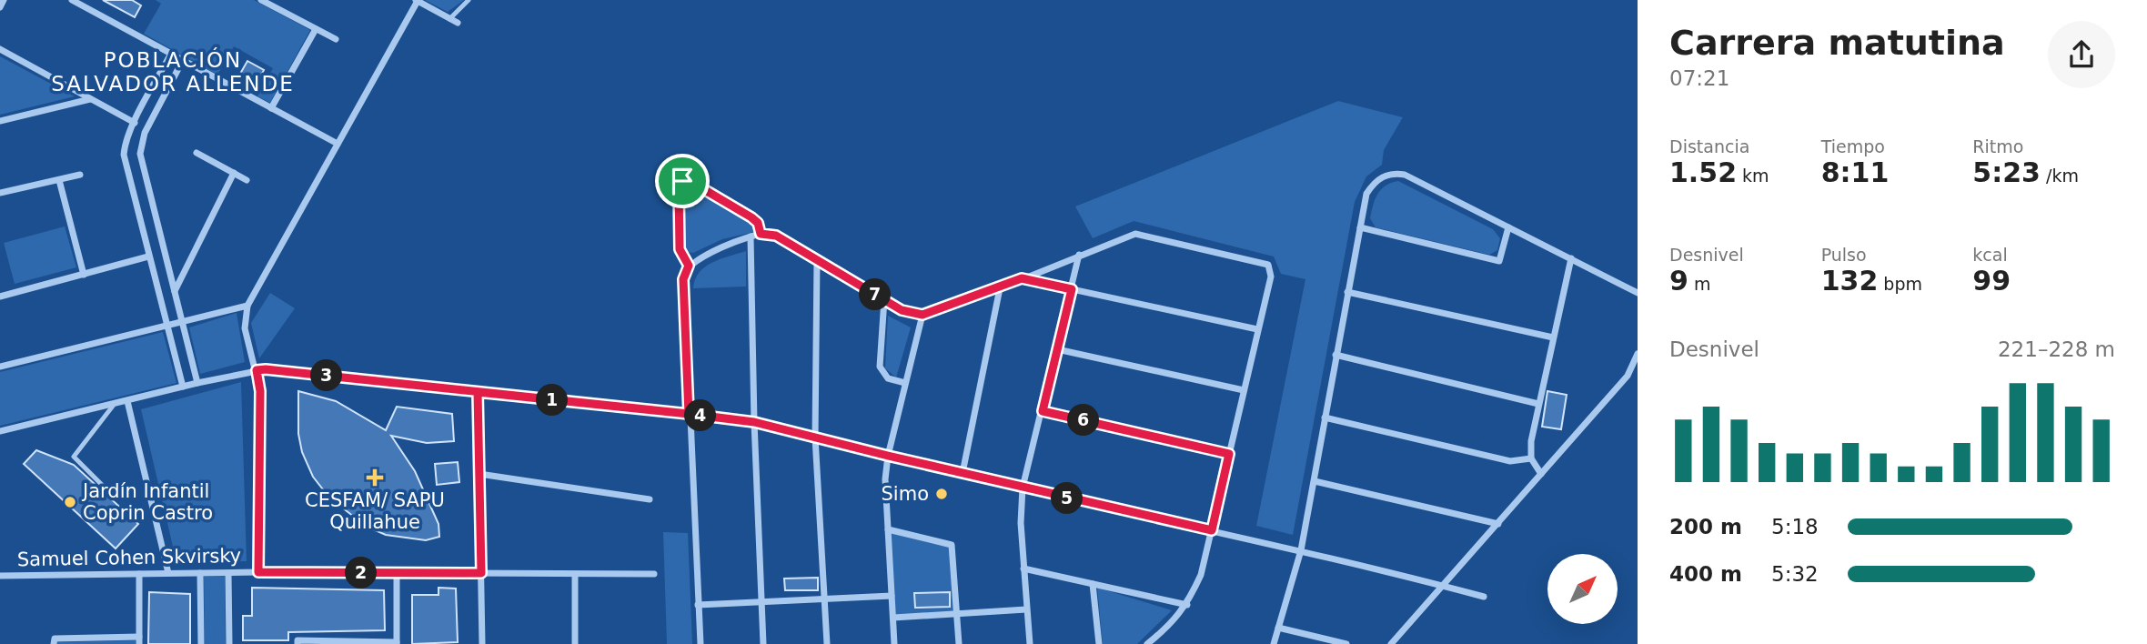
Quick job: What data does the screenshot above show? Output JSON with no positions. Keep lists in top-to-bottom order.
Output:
{
  "streets": {
    "street": ["Samuel Cohen Skvirsky"]
  },
  "districts": ["POBLACIÓN SALVADOR ALLENDE"],
  "places": {
    "health": ["CESFAM/ SAPU Quillahue"],
    "other": ["Simo", "Jardín Infantil Coprin Castro"]
  },
  "north": "top right",
  "page": {
    "heading": ["Carrera matutina", "07:21"],
    "stats": [
      ["Distancia", "1.52 km"],
      ["Tiempo", "8:11"],
      ["Ritmo", "5:23 /km"],
      ["Desnivel", "9 m"],
      ["Pulso", "132 bpm"],
      ["kcal", "99"]
    ],
    "pins": [
      "7",
      "3",
      "1",
      "4",
      "6",
      "5",
      "2"
    ],
    "chart": ["Desnivel", "221–228 m"],
    "list": [
      {
        "name": "200 m",
        "note": "5:18"
      },
      {
        "name": "400 m",
        "note": "5:32"
      }
    ]
  }
}
